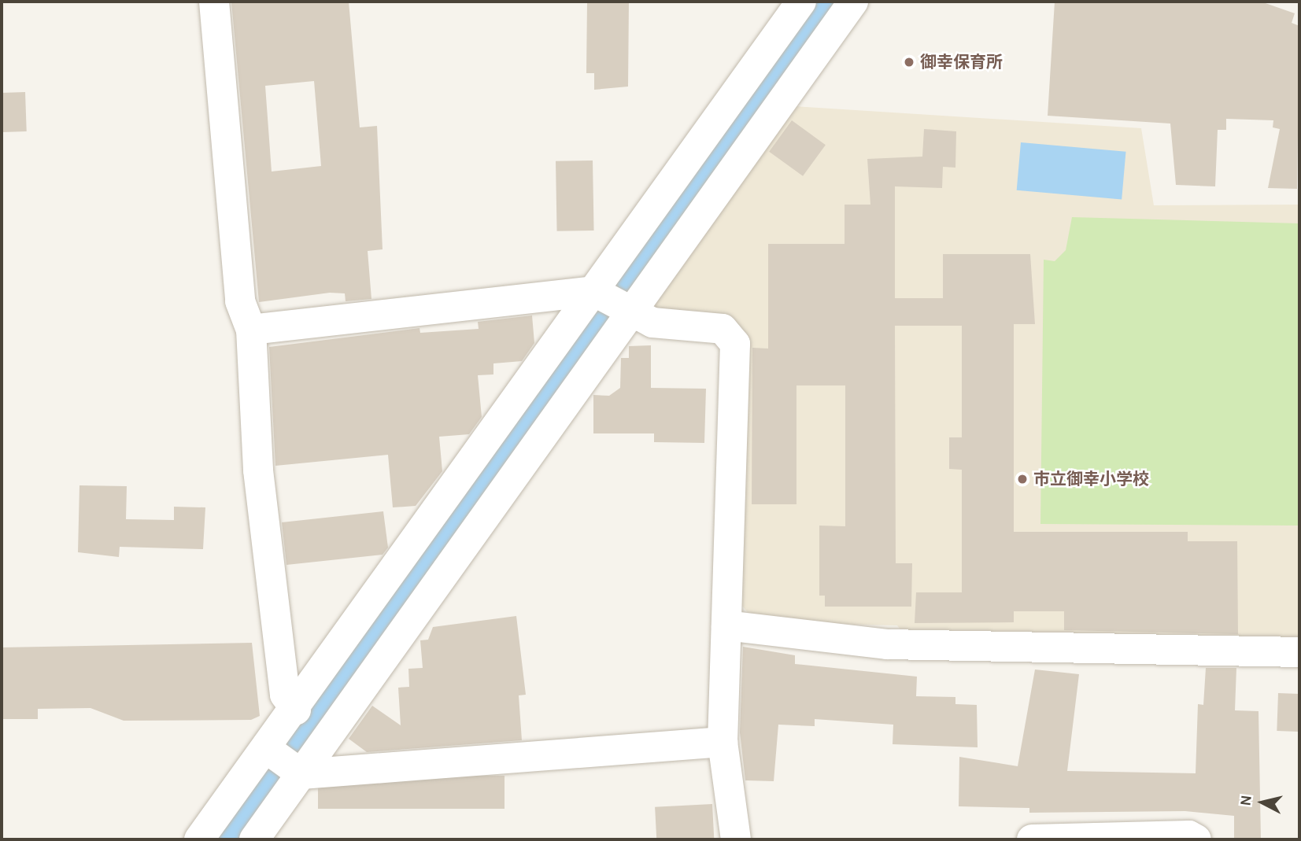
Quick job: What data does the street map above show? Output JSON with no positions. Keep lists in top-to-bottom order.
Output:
{
  "places": ["御幸保育所", "市立御幸小学校"],
  "north": "left"
}
